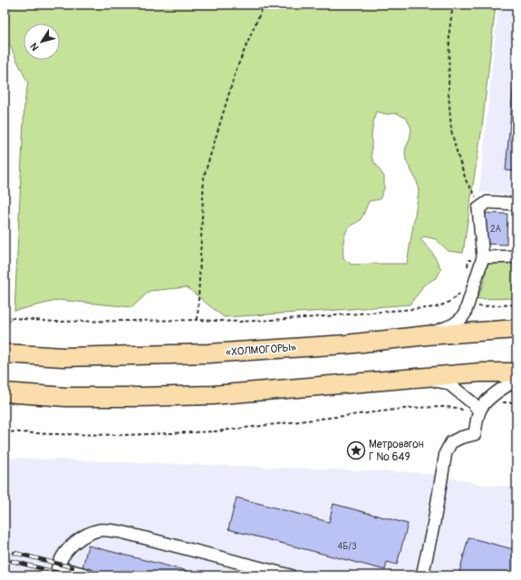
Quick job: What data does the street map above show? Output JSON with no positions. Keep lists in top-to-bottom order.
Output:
{
  "streets": {
    "highway": ["«ХОЛМОГОРЫ»"]
  },
  "places": {
    "place": ["Метровагон Г № 649"]
  },
  "house_numbers": ["2А", "4Б/3"],
  "north": "bottom left"
}
